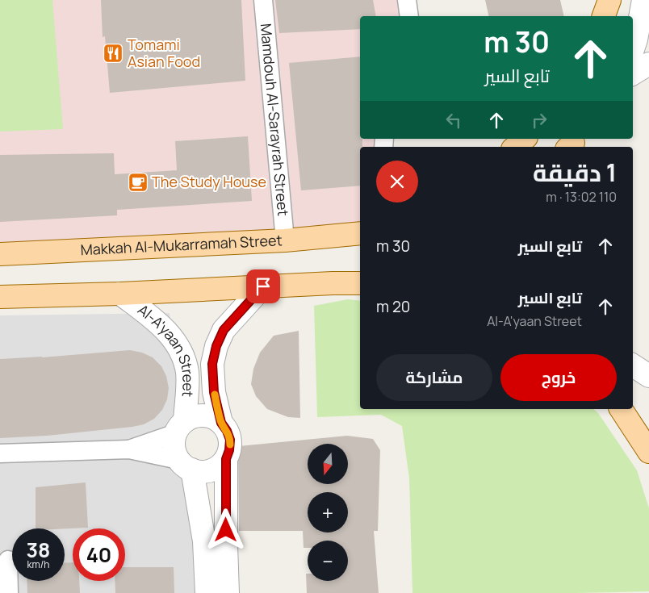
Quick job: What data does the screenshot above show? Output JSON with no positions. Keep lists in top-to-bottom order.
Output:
{
  "streets": {
    "main road": ["Makkah Al-Mukarramah Street"],
    "street": ["Mamdouh Al-Sarayrah Street", "Al-A'yaan Street"]
  },
  "crossings": [
    ["Mamdouh Al-Sarayrah Street", "Makkah Al-Mukarramah Street"]
  ],
  "places": {
    "restaurant": ["Tomami Asian Food"],
    "cafe": ["The Study House"]
  },
  "north": "bottom",
  "page": {
    "turn": ["30 m", "تابع السير"],
    "heading": ["1 دقيقة", "110 m · 13:02"],
    "list": [
      {
        "name": "تابع السير",
        "value": "30 m"
      },
      {
        "name": "تابع السير",
        "note": "Al-A'yaan Street",
        "value": "20 m"
      }
    ],
    "buttons": ["خروج", "مشاركة"],
    "map_buttons": ["+", "−"],
    "speed": "38 km/h",
    "limit": "40"
  }
}
